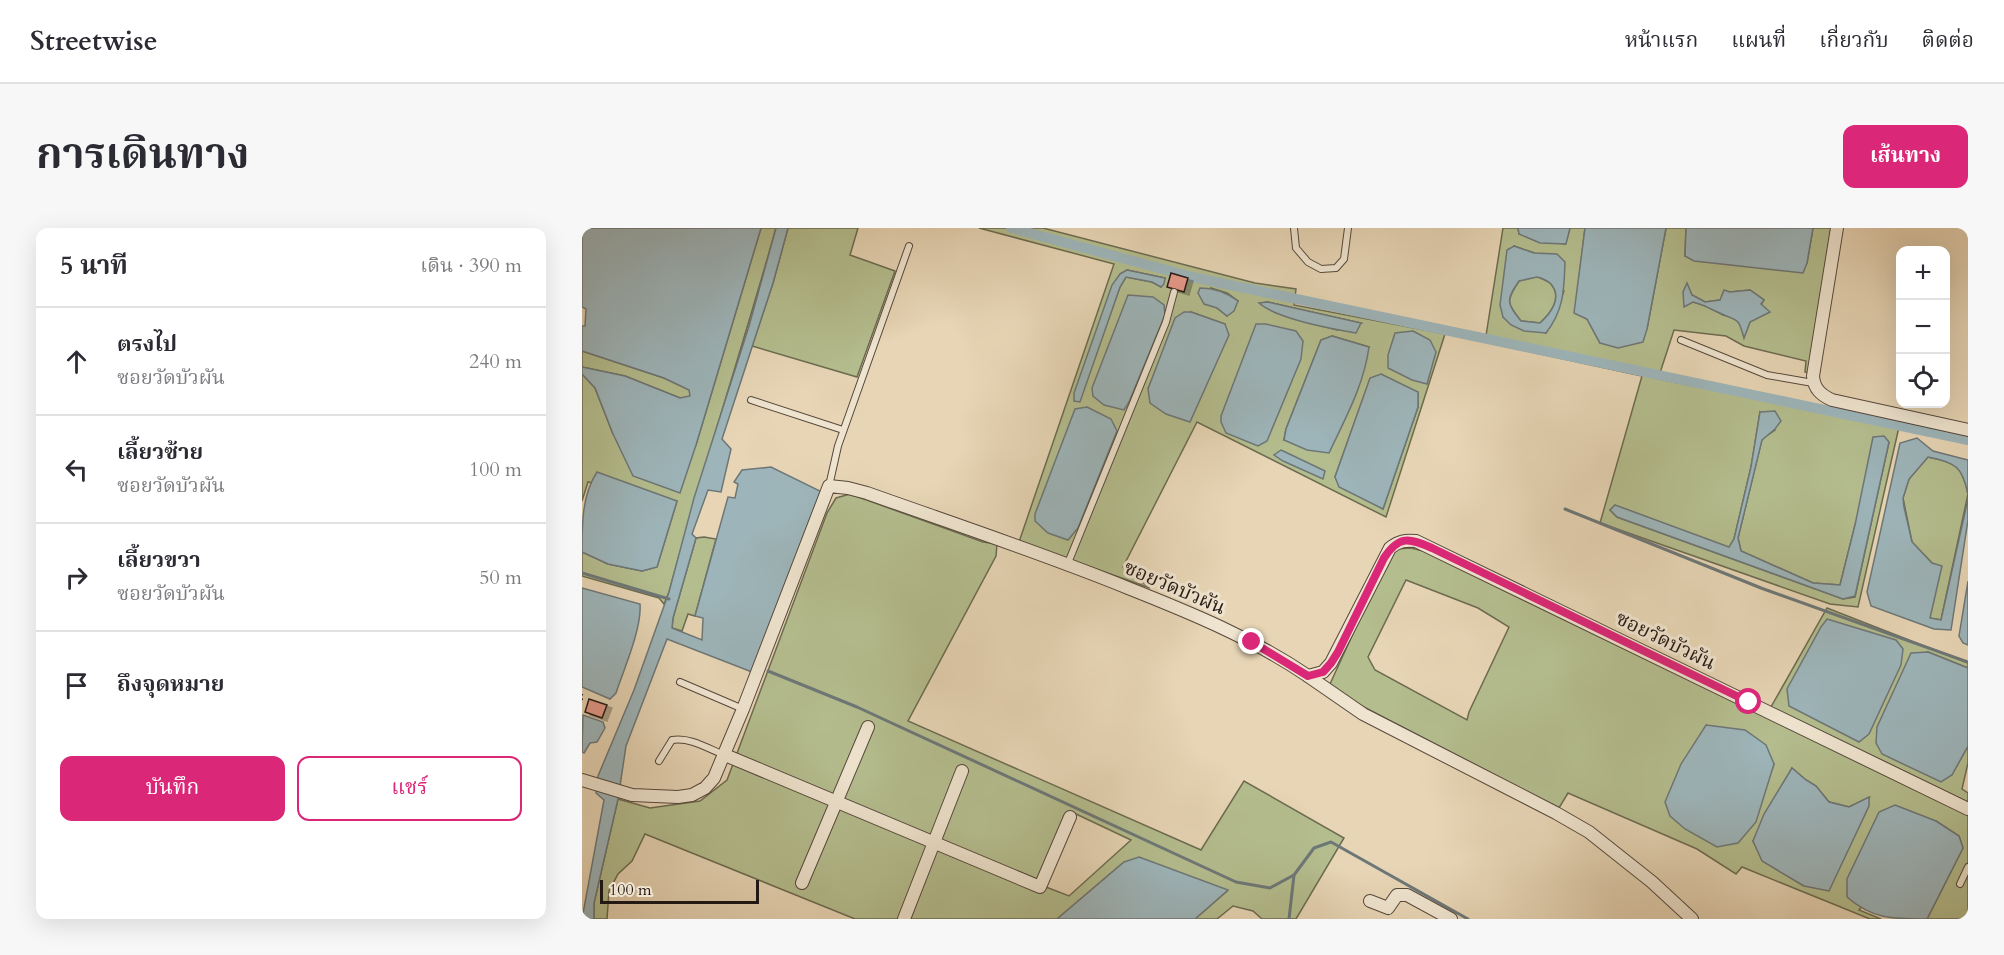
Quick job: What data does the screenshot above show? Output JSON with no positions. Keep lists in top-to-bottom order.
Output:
{
  "streets": {
    "street": ["ซอยวัดบัวผัน"]
  },
  "scale_bar": "100 m",
  "page": {
    "header": "Streetwise",
    "nav": [
      "หน้าแรก",
      "แผนที่",
      "เกี่ยวกับ",
      "ติดต่อ"
    ],
    "title": "การเดินทาง",
    "buttons": [
      "เส้นทาง",
      ["บันทึก", "แชร์"]
    ],
    "heading": ["5 นาที", "เดิน · 390 m"],
    "map_buttons": ["+", "−"],
    "list": [
      ["ตรงไป", "ซอยวัดบัวผัน", "240 m"],
      ["เลี้ยวซ้าย", "ซอยวัดบัวผัน", "100 m"],
      ["เลี้ยวขวา", "ซอยวัดบัวผัน", "50 m"],
      "ถึงจุดหมาย"
    ],
    "scale": "100 m"
  }
}
